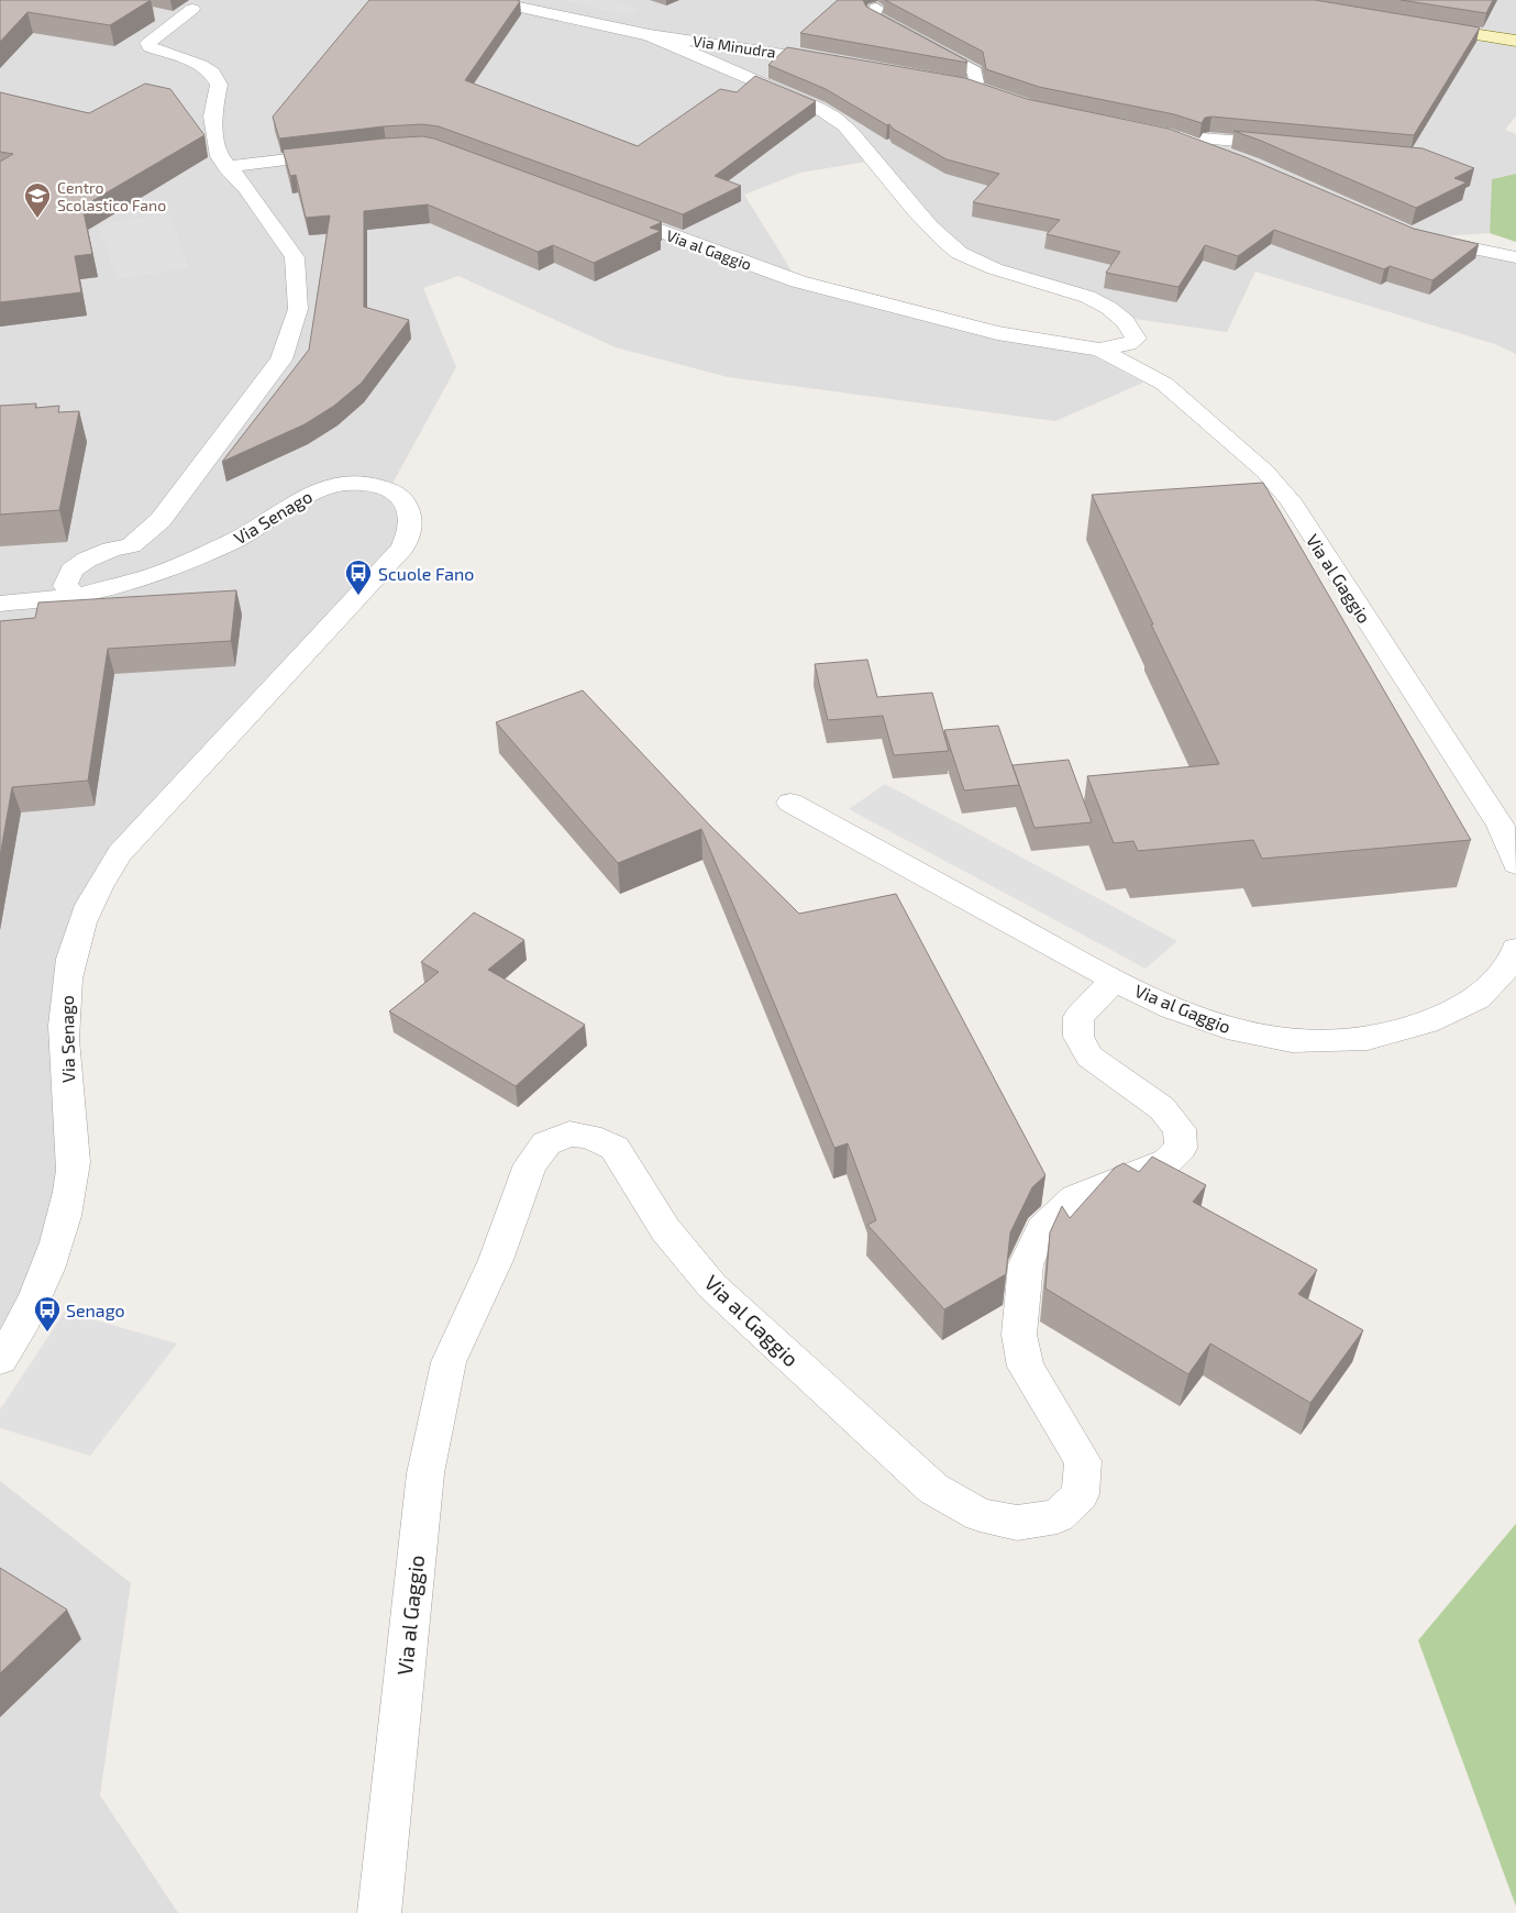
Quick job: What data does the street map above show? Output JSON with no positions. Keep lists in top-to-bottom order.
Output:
{
  "streets": {
    "street": ["Via Minudra", "Via al Gaggio", "Via Senago"]
  },
  "crossings": [
    ["Via Minudra", "Via al Gaggio"]
  ],
  "places": {
    "school or university": ["Centro Scolastico Fano"],
    "bus stop": ["Scuole Fano", "Senago"]
  }
}
